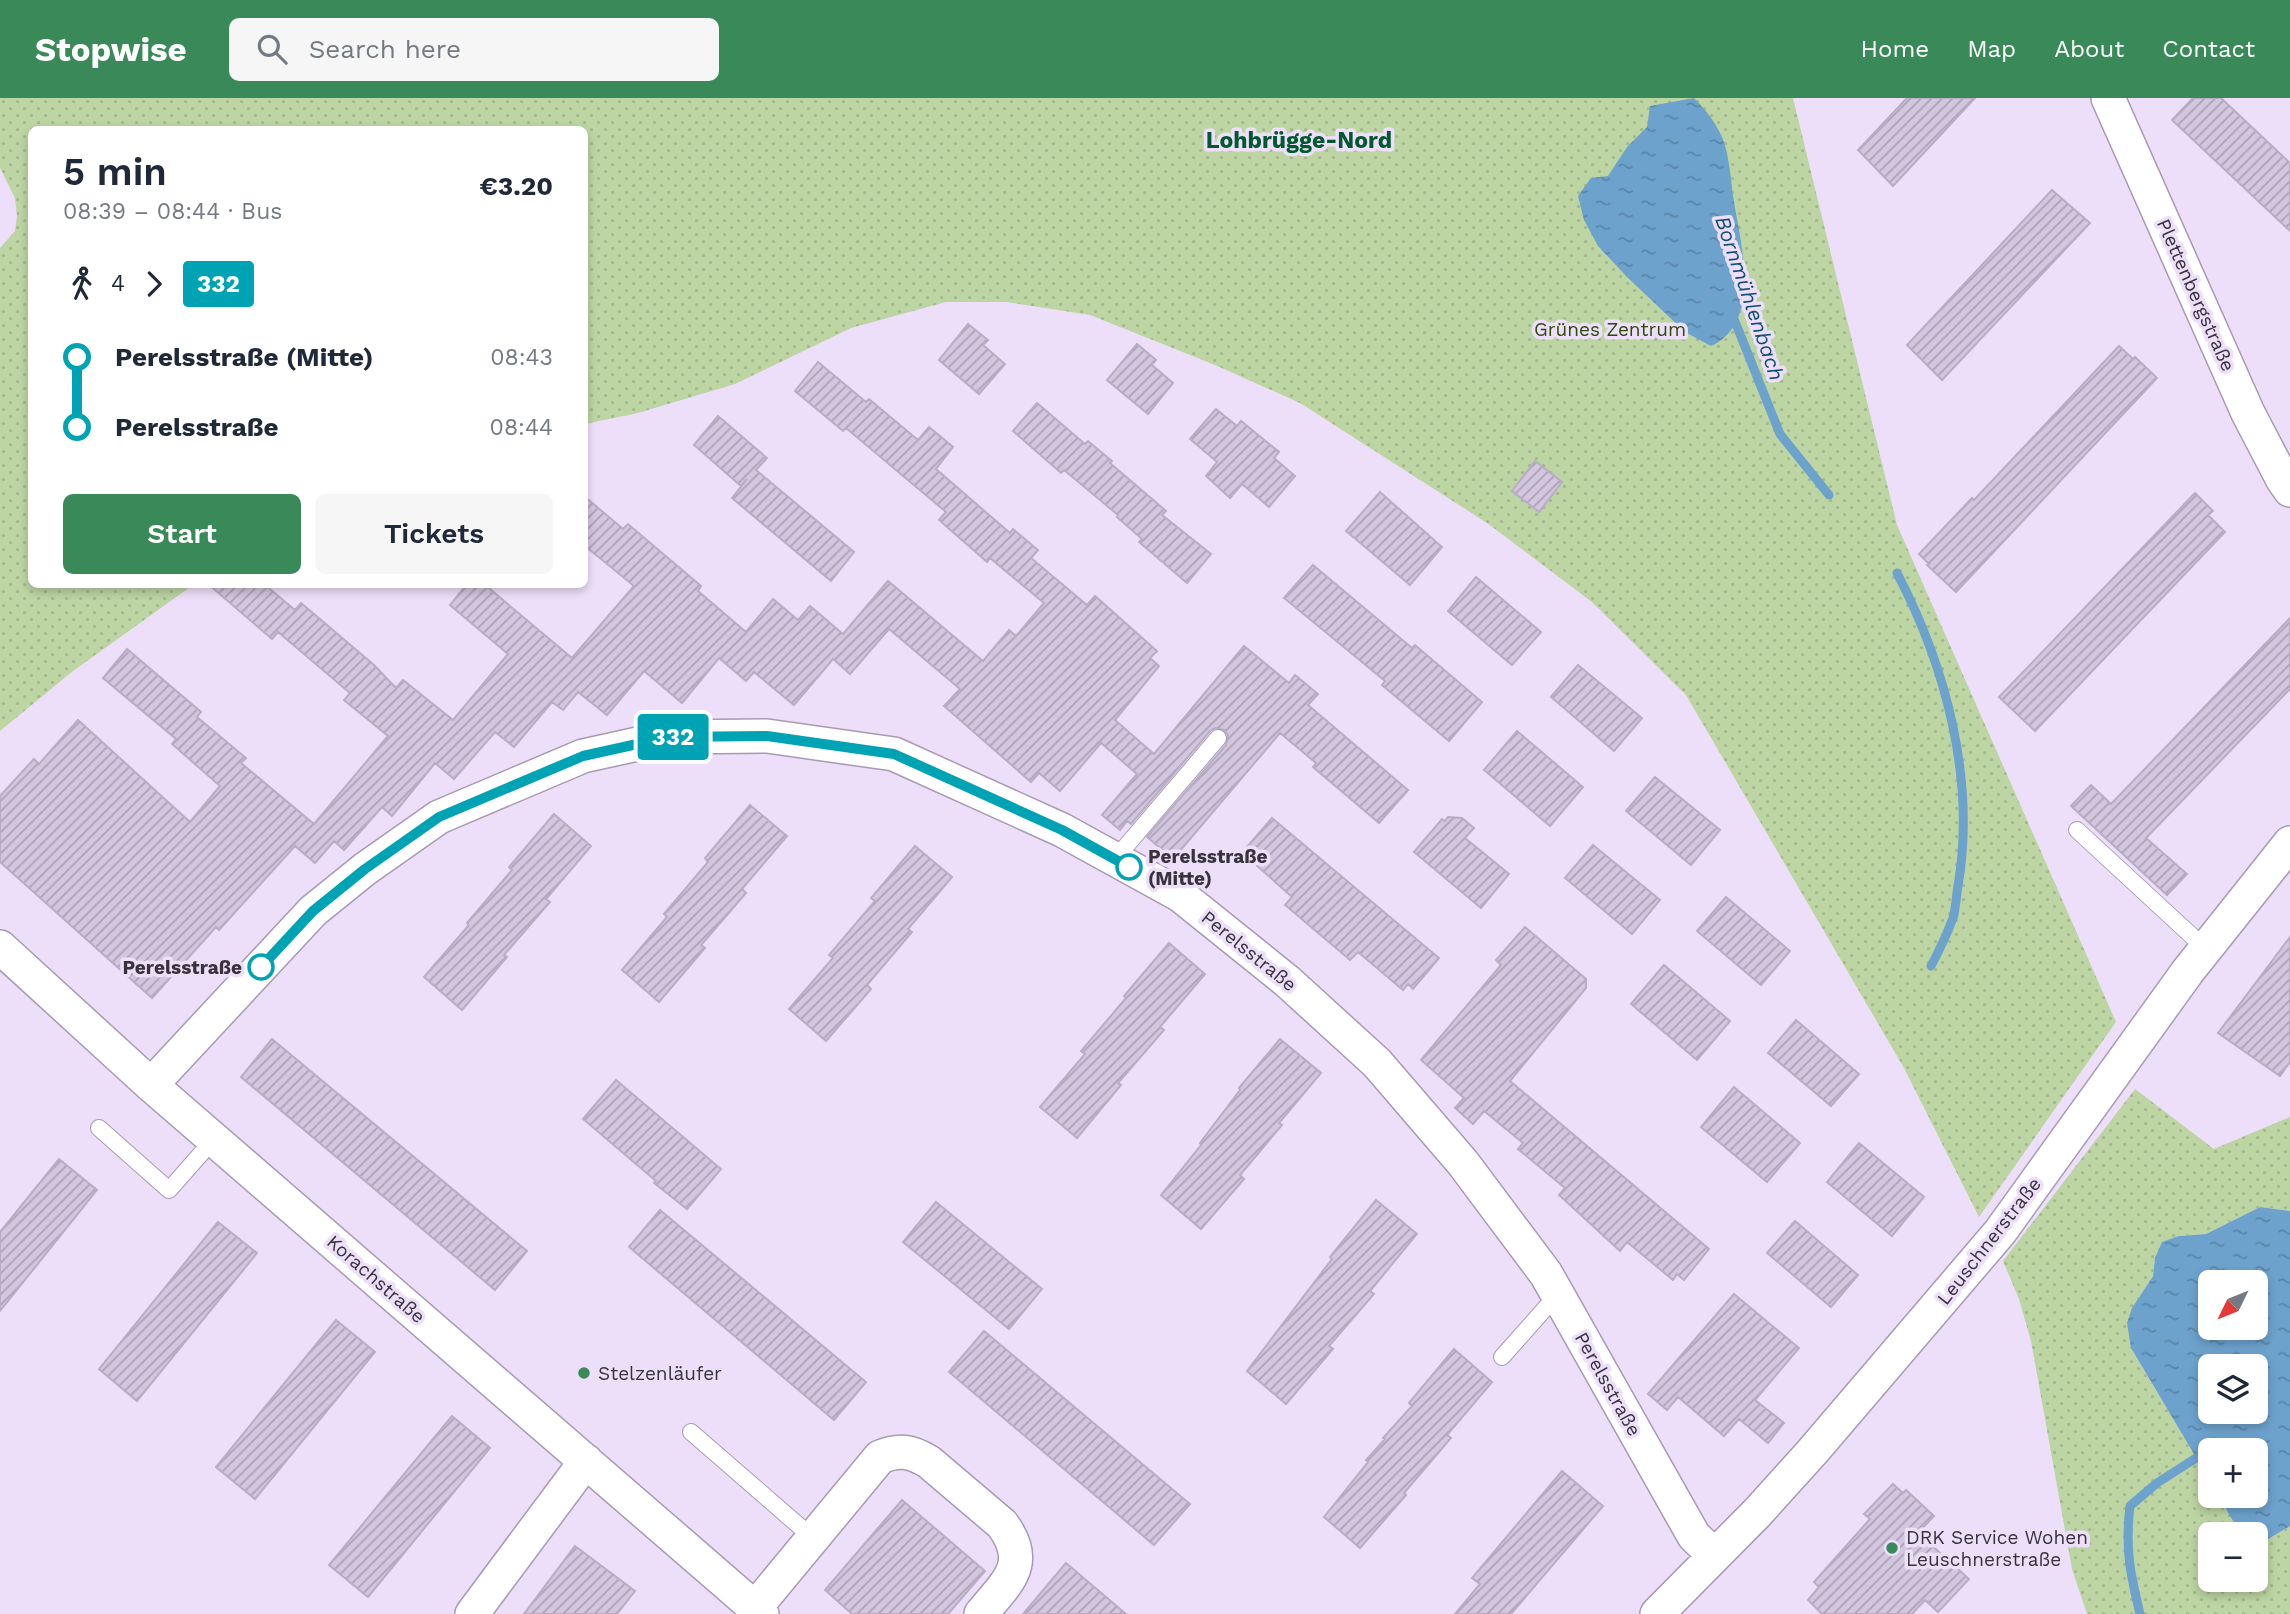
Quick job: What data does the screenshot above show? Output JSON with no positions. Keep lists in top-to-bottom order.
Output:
{
  "streets": {
    "street": [
      "Plettenbergstraße",
      "Perelsstraße",
      "Leuschnerstraße",
      "Korachstraße"
    ]
  },
  "crossings": [
    ["Perelsstraße", "Leuschnerstraße"],
    ["Perelsstraße", "Korachstraße"]
  ],
  "districts": ["Lohbrügge-Nord"],
  "water": ["Bornmühlenbach"],
  "parks": ["Grünes Zentrum"],
  "places": [
    "Perelsstraße (Mitte)",
    "Perelsstraße",
    "Stelzenläufer",
    "DRK Service Wohen Leuschnerstraße"
  ],
  "lines": ["bus line 332"],
  "north": "bottom left",
  "page": {
    "header": "Stopwise",
    "search": "Search here",
    "nav": [
      "Home",
      "Map",
      "About",
      "Contact"
    ],
    "on_map": "332",
    "heading": ["5 min", "08:39 – 08:44 · Bus", "€3.20"],
    "legs": ["4", "332"],
    "list": [
      {
        "name": "Perelsstraße (Mitte)",
        "value": "08:43"
      },
      {
        "name": "Perelsstraße",
        "value": "08:44"
      }
    ],
    "buttons": ["Start", "Tickets"],
    "map_buttons": ["+", "−"]
  }
}
